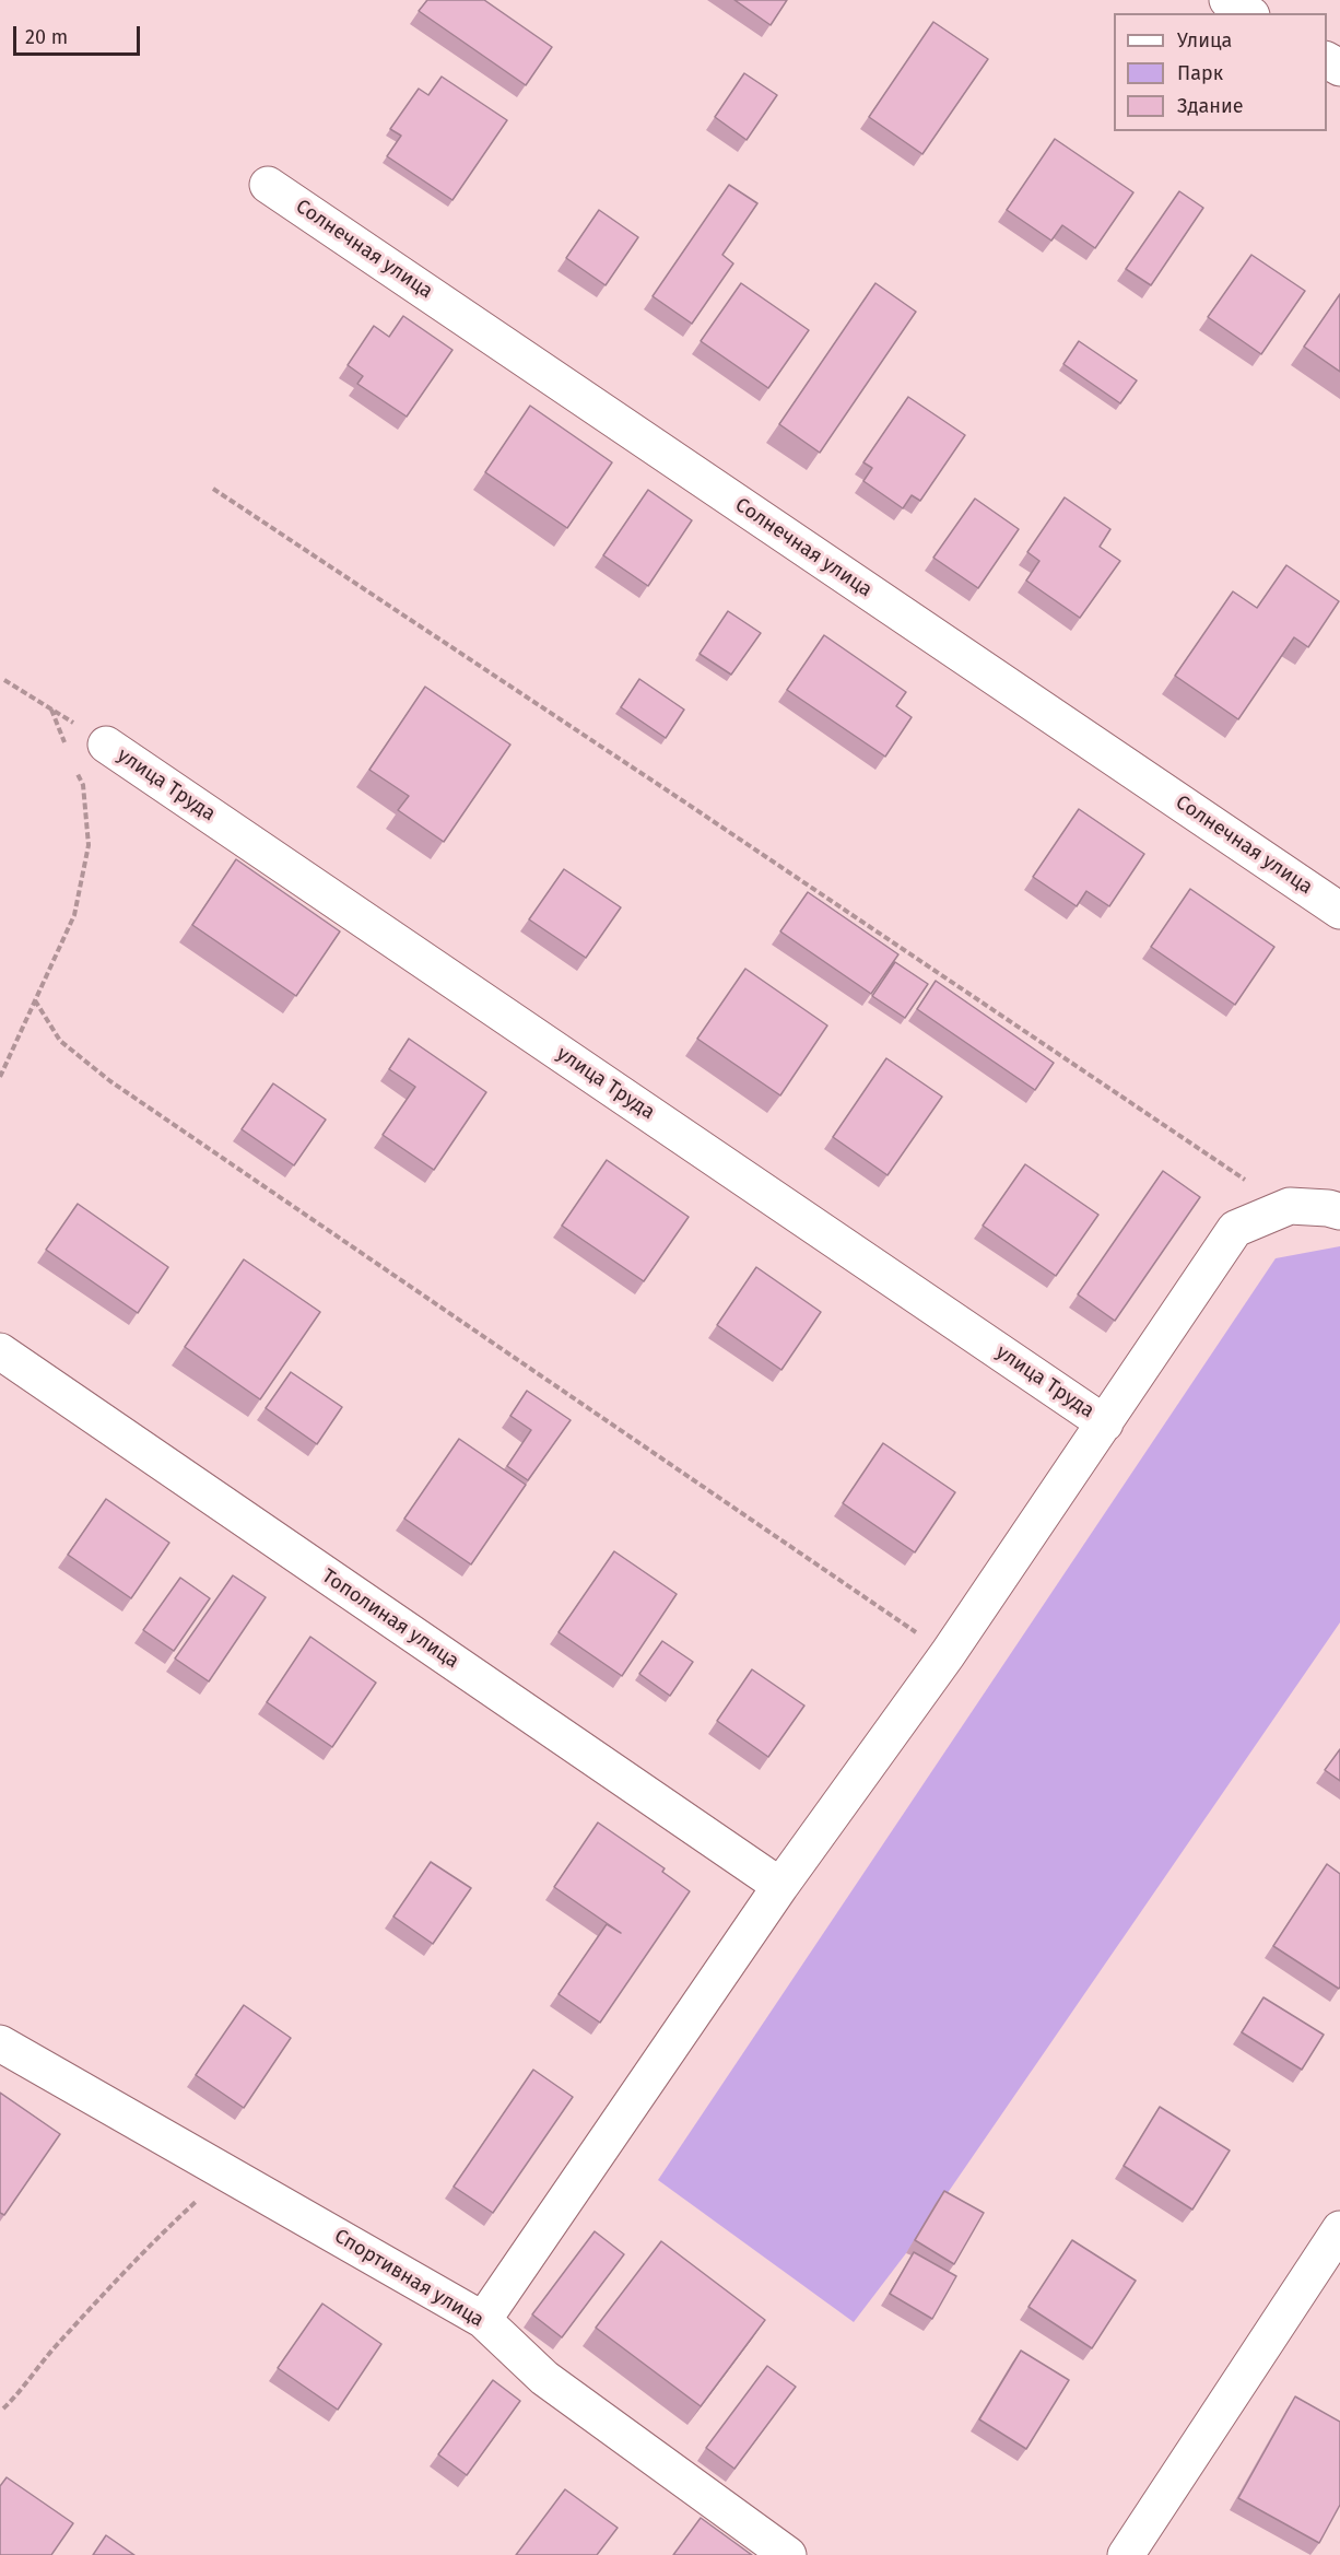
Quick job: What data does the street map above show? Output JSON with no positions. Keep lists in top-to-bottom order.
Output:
{
  "streets": {
    "street": [
      "Солнечная улица",
      "улица Труда",
      "Тополиная улица",
      "Спортивная улица"
    ]
  },
  "legend": ["Улица", "Парк", "Здание"],
  "scale_bar": "20 m"
}
